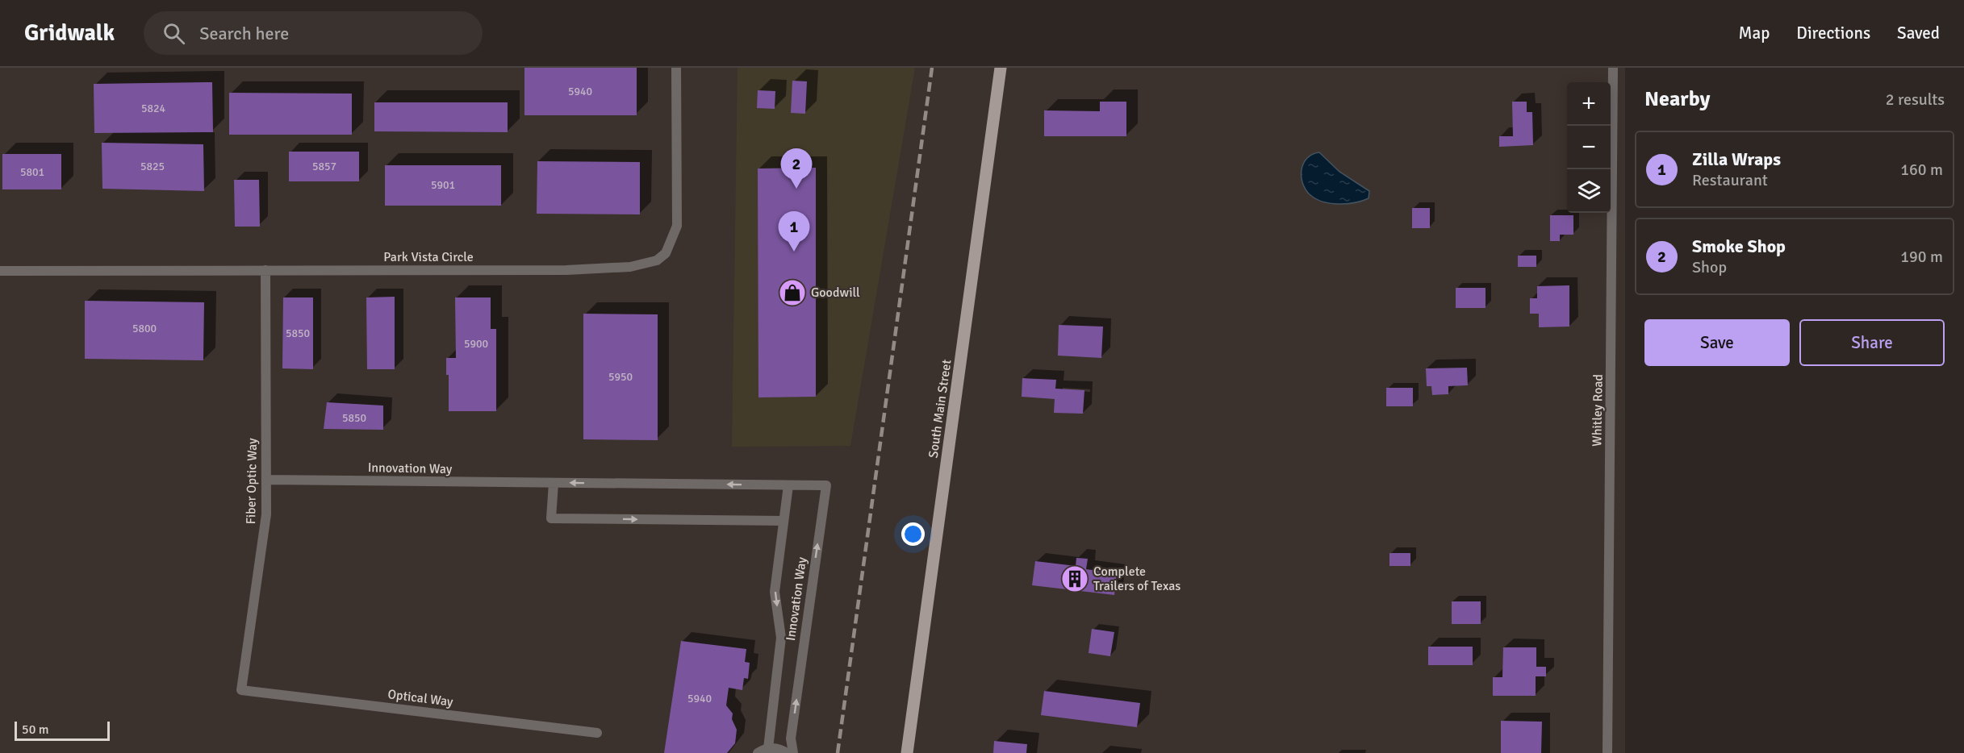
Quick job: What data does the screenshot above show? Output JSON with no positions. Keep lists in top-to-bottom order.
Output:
{
  "streets": {
    "main road": ["South Main Street"],
    "street": [
      "Park Vista Circle",
      "Whitley Road",
      "Innovation Way",
      "Fiber Optic Way",
      "Optical Way"
    ]
  },
  "crossings": [
    ["Park Vista Circle", "Fiber Optic Way"],
    ["Innovation Way", "Fiber Optic Way"],
    ["Fiber Optic Way", "Optical Way"]
  ],
  "places": {
    "shop": ["Goodwill"],
    "building": ["Complete Trailers of Texas"]
  },
  "house_numbers": [
    "5940",
    "5824",
    "5825",
    "5857",
    "5801",
    "5901",
    "5800",
    "5850",
    "5900",
    "5950",
    "5850",
    "5940"
  ],
  "scale_bar": "50 m",
  "page": {
    "header": "Gridwalk",
    "search": "Search here",
    "nav": ["Map", "Directions", "Saved"],
    "heading": ["Nearby", "2 results"],
    "map_buttons": ["+", "−"],
    "list": [
      {
        "mark": "1",
        "name": "Zilla Wraps",
        "note": "Restaurant",
        "value": "160 m"
      },
      {
        "mark": "2",
        "name": "Smoke Shop",
        "note": "Shop",
        "value": "190 m"
      }
    ],
    "pins": ["2", "1"],
    "buttons": ["Save", "Share"],
    "scale": "50 m"
  }
}
